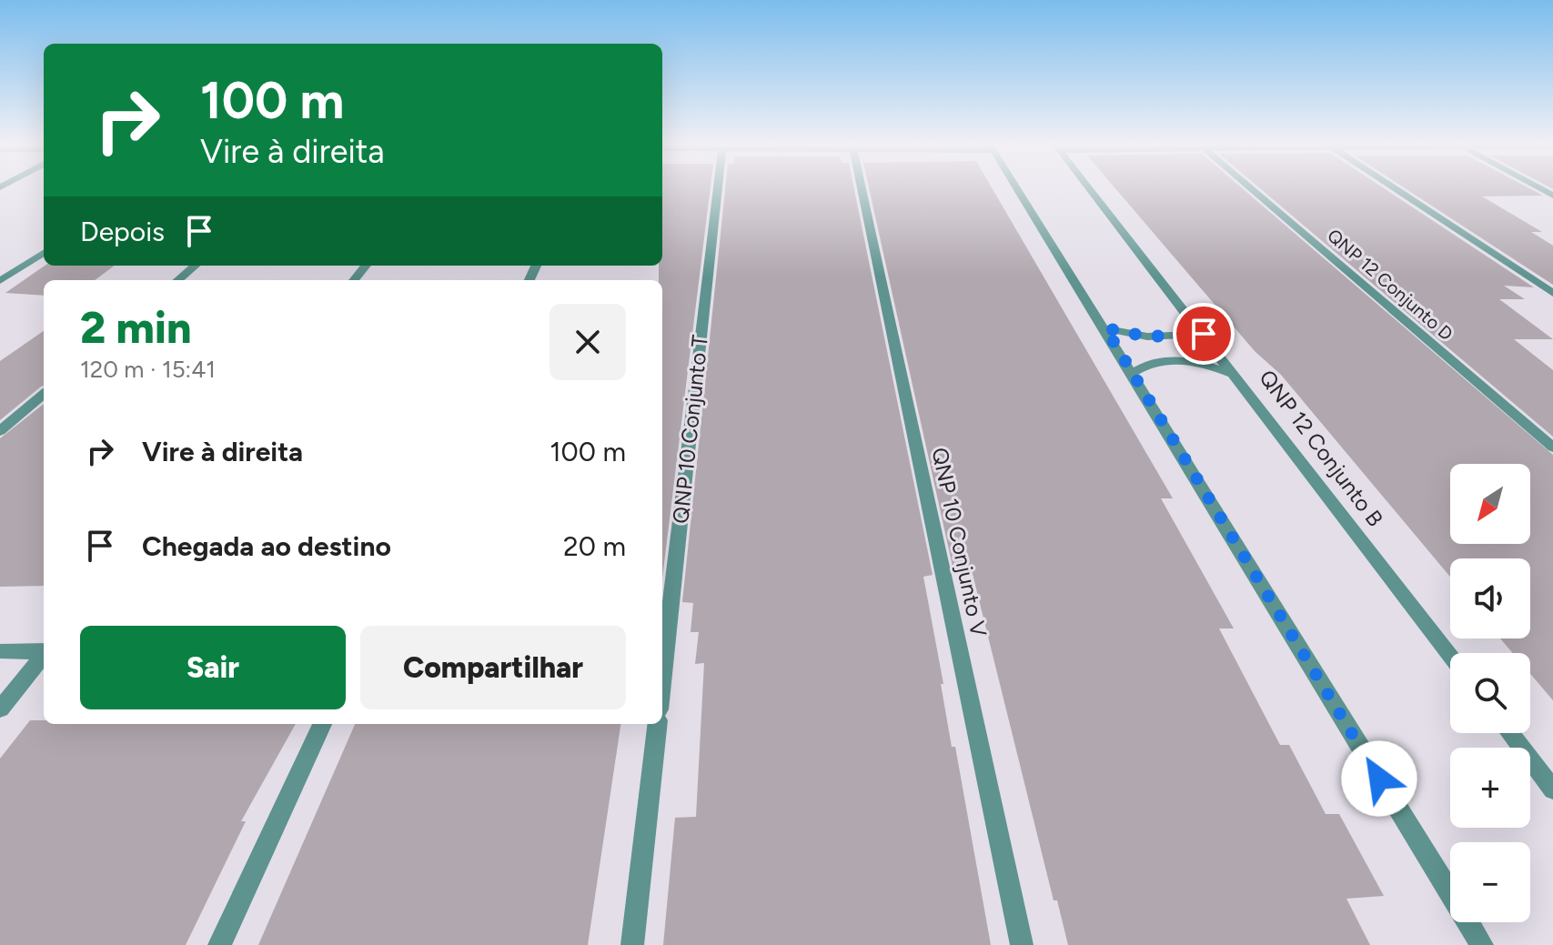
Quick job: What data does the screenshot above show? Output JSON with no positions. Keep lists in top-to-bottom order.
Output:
{
  "streets": {
    "street": [
      "QNP 12 Conjunto D",
      "QNP 10 Conjunto T",
      "QNP 12 Conjunto B",
      "QNP 10 Conjunto V"
    ]
  },
  "north": "bottom left",
  "page": {
    "turn": ["100 m", "Vire à direita"],
    "then": "Depois",
    "heading": ["2 min", "120 m · 15:41"],
    "list": [
      {
        "name": "Vire à direita",
        "value": "100 m"
      },
      {
        "name": "Chegada ao destino",
        "value": "20 m"
      }
    ],
    "map_buttons": ["+", "−"],
    "buttons": ["Sair", "Compartilhar"]
  }
}
